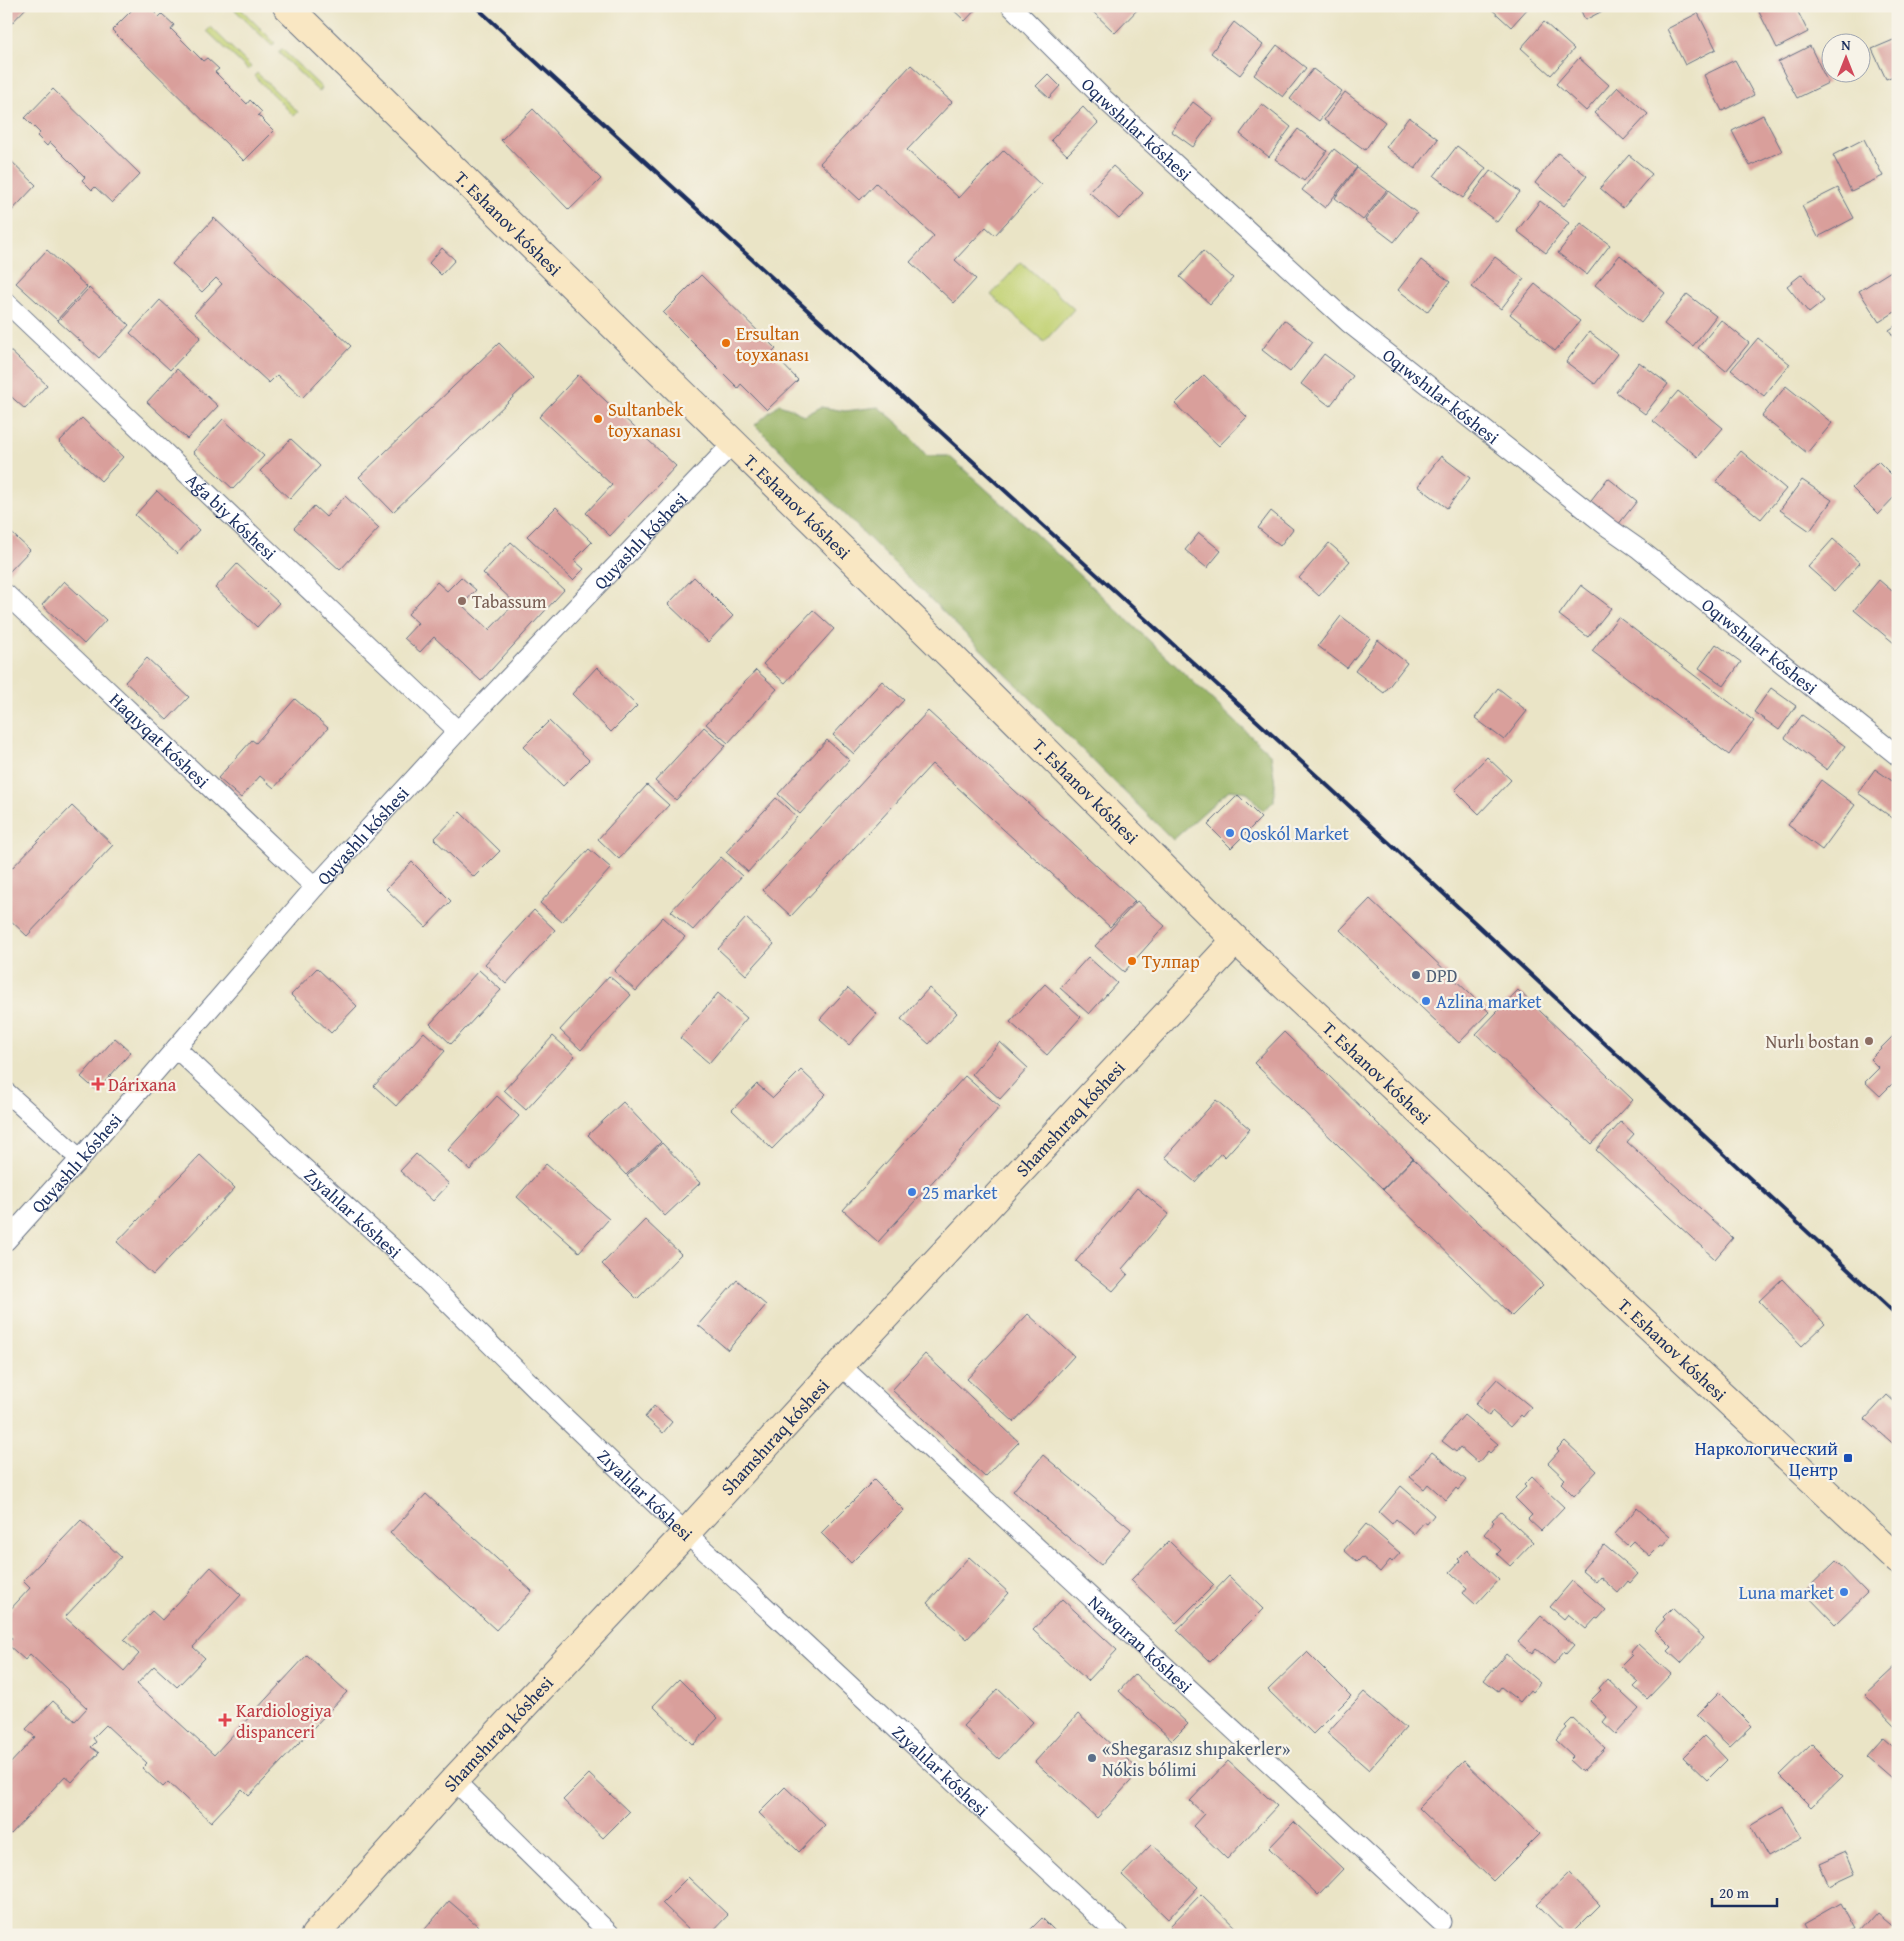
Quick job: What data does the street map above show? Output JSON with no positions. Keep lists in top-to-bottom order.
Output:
{
  "streets": {
    "main road": ["T. Eshanov kóshesi", "Shamshıraq kóshesi"],
    "street": [
      "Oqıwshılar kóshesi",
      "Aǵa biy kóshesi",
      "Quyashlı kóshesi",
      "Haqıyqat kóshesi",
      "Zıyalılar kóshesi",
      "Nawqıran kóshesi"
    ]
  },
  "crossings": [
    ["T. Eshanov kóshesi", "Quyashlı kóshesi"],
    ["T. Eshanov kóshesi", "Shamshıraq kóshesi"],
    ["Aǵa biy kóshesi", "Quyashlı kóshesi"],
    ["Quyashlı kóshesi", "Haqıyqat kóshesi"],
    ["Quyashlı kóshesi", "Zıyalılar kóshesi"],
    ["Shamshıraq kóshesi", "Zıyalılar kóshesi"],
    ["Shamshıraq kóshesi", "Nawqıran kóshesi"]
  ],
  "places": {
    "other": [
      "Ersultan toyxanası",
      "Sultanbek toyxanası",
      "Tabassum",
      "Qoskól Market",
      "Тулпар",
      "DPD",
      "Azlina market",
      "Nurlı bostan",
      "25 market",
      "Luna market",
      "«Shegarasız shıpakerler» Nókis bólimi"
    ],
    "health": ["Dárixana", "Kardiologiya dispanceri"],
    "transit": ["Наркологический Центр"]
  },
  "scale_bar": "20 m",
  "north": "top"
}
